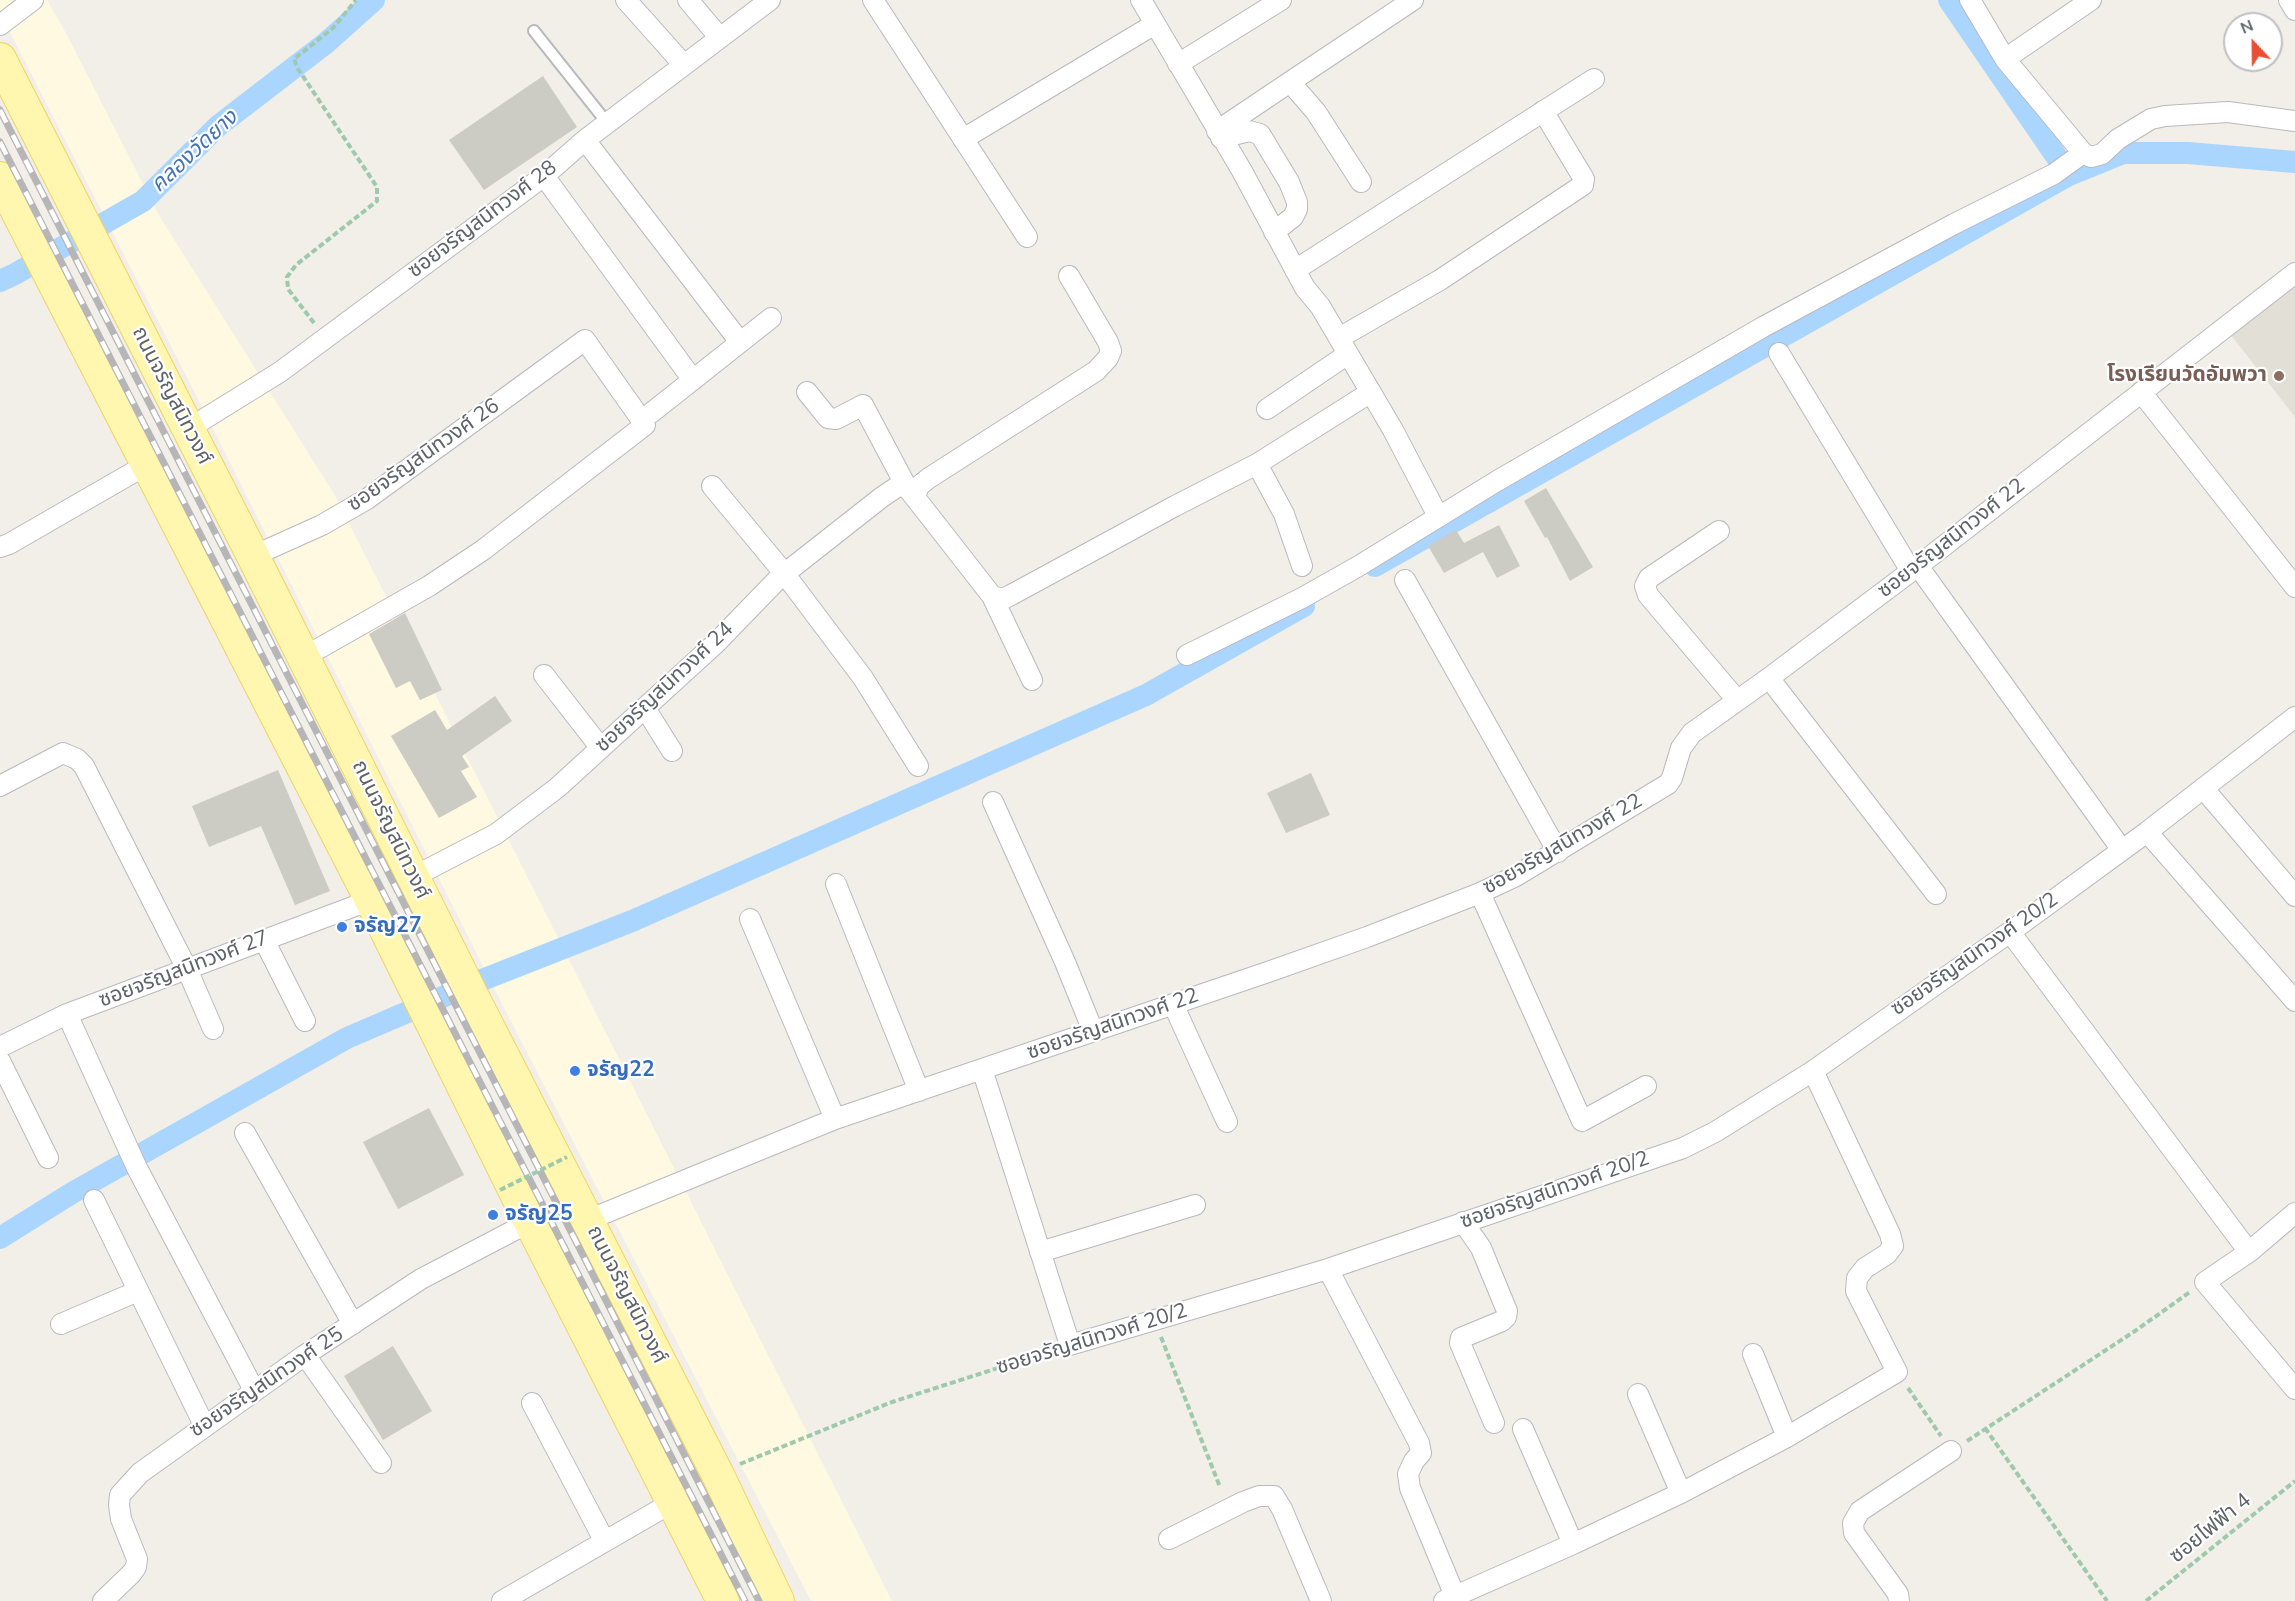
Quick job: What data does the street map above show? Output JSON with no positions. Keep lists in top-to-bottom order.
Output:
{
  "streets": {
    "main road": ["ถนนจรัญสนิทวงศ์"],
    "street": [
      "ซอยจรัญสนิทวงศ์ 28",
      "ซอยจรัญสนิทวงศ์ 26",
      "ซอยจรัญสนิทวงศ์ 22",
      "ซอยจรัญสนิทวงศ์ 24",
      "ซอยจรัญสนิทวงศ์ 20/2",
      "ซอยจรัญสนิทวงศ์ 27",
      "ซอยจรัญสนิทวงศ์ 25"
    ],
    "path": ["ซอยไฟฟ้า 4"]
  },
  "crossings": [
    ["ซอยจรัญสนิทวงศ์ 28", "ถนนจรัญสนิทวงศ์"],
    ["ถนนจรัญสนิทวงศ์", "ซอยจรัญสนิทวงศ์ 26"],
    ["ถนนจรัญสนิทวงศ์", "ซอยจรัญสนิทวงศ์ 22"],
    ["ถนนจรัญสนิทวงศ์", "ซอยจรัญสนิทวงศ์ 24"],
    ["ถนนจรัญสนิทวงศ์", "ซอยจรัญสนิทวงศ์ 20/2"]
  ],
  "water": ["คลองวัดยาง"],
  "places": [
    "โรงเรียนวัดอัมพวา",
    "จรัญ27",
    "จรัญ22",
    "จรัญ25"
  ],
  "north": "top"
}
